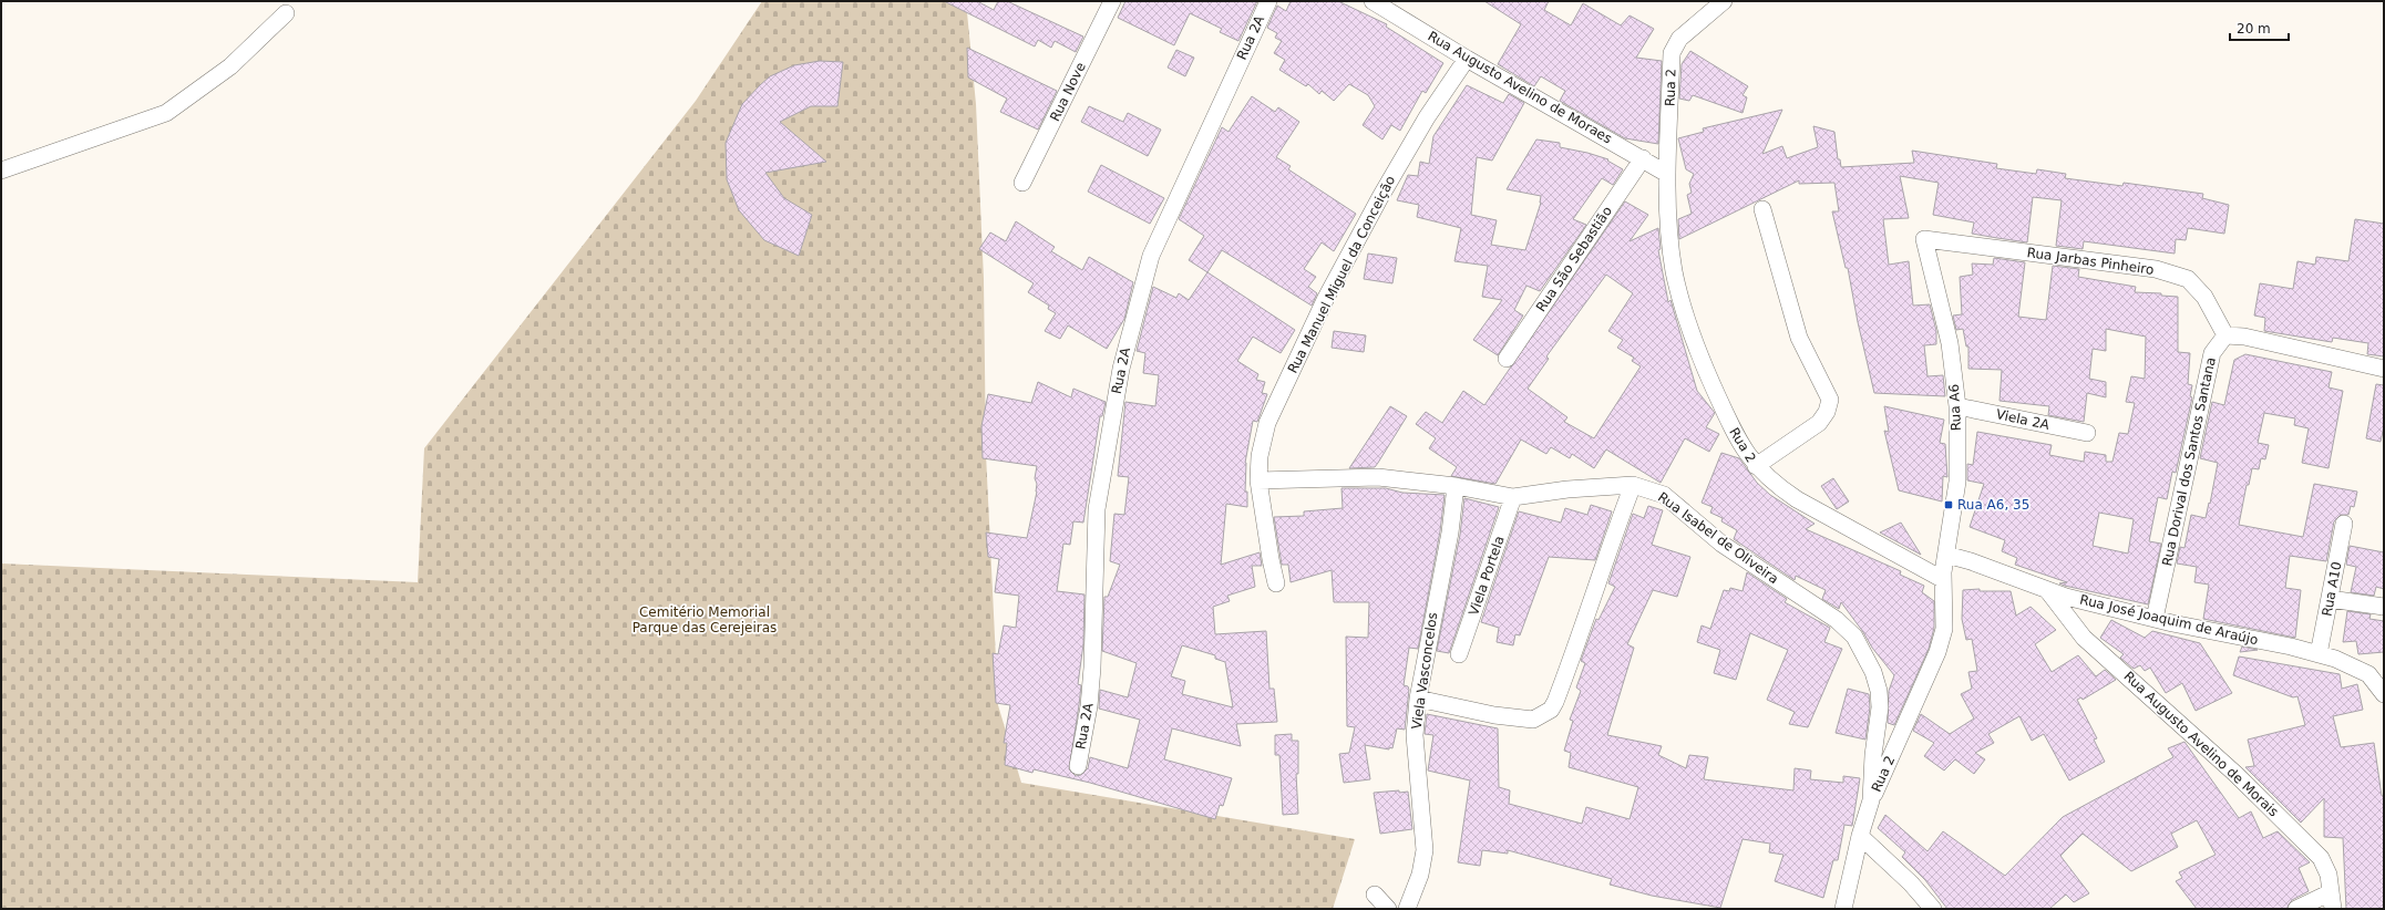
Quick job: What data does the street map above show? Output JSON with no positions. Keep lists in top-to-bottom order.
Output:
{
  "streets": {
    "street": [
      "Rua 2A",
      "Rua Augusto Avelino de Moraes",
      "Rua 2",
      "Rua Nove",
      "Rua São Sebastião",
      "Rua Jarbas Pinheiro",
      "Rua Manuel Miguel da Conceição",
      "Rua A6",
      "Viela 2A",
      "Rua Dorival dos Santos Santana",
      "Rua Isabel de Oliveira",
      "Viela Portela",
      "Rua A10",
      "Rua José Joaquim de Araújo",
      "Viela Vasconcelos",
      "Rua Augusto Avelino de Morais"
    ]
  },
  "crossings": [
    ["Rua Augusto Avelino de Moraes", "Rua 2"],
    ["Rua Augusto Avelino de Moraes", "Rua São Sebastião"],
    ["Rua Augusto Avelino de Moraes", "Rua Manuel Miguel da Conceição"],
    ["Rua 2", "Rua A6"],
    ["Rua 2", "Rua Isabel de Oliveira"],
    ["Rua Jarbas Pinheiro", "Rua A6"],
    ["Rua Jarbas Pinheiro", "Rua Dorival dos Santos Santana"],
    ["Rua Manuel Miguel da Conceição", "Rua Isabel de Oliveira"],
    ["Rua A6", "Viela 2A"],
    ["Rua A6", "Rua José Joaquim de Araújo"],
    ["Rua Dorival dos Santos Santana", "Rua José Joaquim de Araújo"],
    ["Rua Isabel de Oliveira", "Viela Portela"],
    ["Rua Isabel de Oliveira", "Viela Vasconcelos"],
    ["Rua A10", "Rua José Joaquim de Araújo"],
    ["Rua José Joaquim de Araújo", "Rua Augusto Avelino de Morais"]
  ],
  "parks": ["Cemitério Memorial Parque das Cerejeiras"],
  "places": {
    "transit": ["Rua A6, 35"]
  },
  "scale_bar": "20 m"
}
